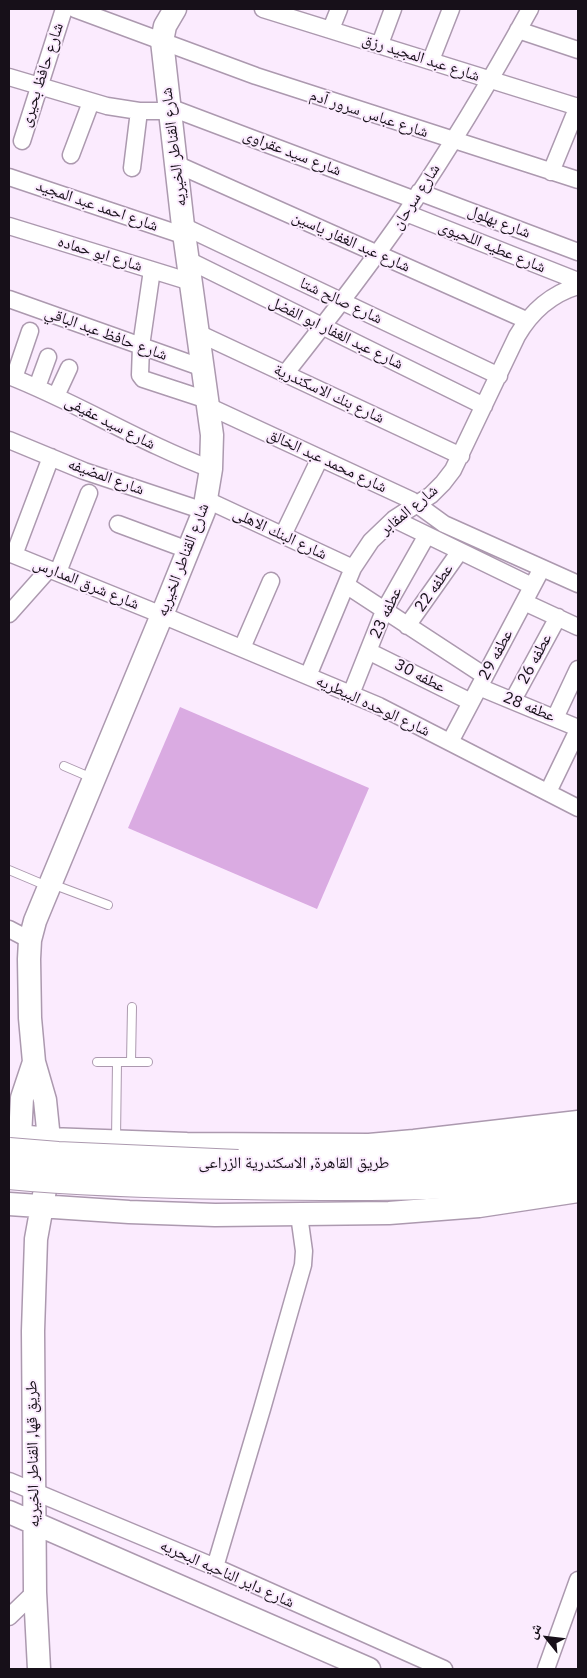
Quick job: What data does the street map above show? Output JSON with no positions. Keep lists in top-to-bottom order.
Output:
{
  "streets": {
    "highway": ["طريق القاهرة, الاسكندرية الزراعى"],
    "main road": ["شارع القناطر الخيريه", "طريق قها, القناطر الخيريه", "شارع داير الناحيه البحريه"],
    "street": [
      "شارع عبد المجيد رزق",
      "شارع حافظ بحيرى",
      "شارع عباس سرور آدم",
      "شارع سيد عقراوى",
      "شارع سرحان",
      "شارع احمد عبد المجيد",
      "شارع بهلول",
      "شارع عبد الغفار ياسين",
      "شارع عطيه اللحيوى",
      "شارع ابو حماده",
      "شارع صالح شتا",
      "شارع عبد الغفار ابو الفضل",
      "شارع حافظ عبد الباقي",
      "شارع بنك الاسكندرية",
      "شارع سيد عفيفى",
      "شارع محمد عبد الخالق",
      "شارع المضيفه",
      "شارع المقابر",
      "شارع البنك الاهلى",
      "شارع شرق المدارس",
      "عطفه 22",
      "عطفه 23",
      "عطفه 29",
      "عطفه 26",
      "عطفه 30",
      "شارع الوحده البيطريه",
      "عطفه 28"
    ]
  },
  "crossings": [
    ["شارع عبد المجيد رزق", "شارع سرحان"],
    ["شارع عباس سرور آدم", "شارع القناطر الخيريه"],
    ["شارع عباس سرور آدم", "شارع سرحان"],
    ["شارع القناطر الخيريه", "شارع سيد عقراوى"],
    ["شارع القناطر الخيريه", "شارع احمد عبد المجيد"],
    ["شارع القناطر الخيريه", "شارع عبد الغفار ياسين"],
    ["شارع القناطر الخيريه", "شارع ابو حماده"],
    ["شارع القناطر الخيريه", "شارع صالح شتا"],
    ["شارع القناطر الخيريه", "شارع عبد الغفار ابو الفضل"],
    ["شارع القناطر الخيريه", "شارع حافظ عبد الباقي"],
    ["شارع القناطر الخيريه", "شارع بنك الاسكندرية"],
    ["شارع القناطر الخيريه", "شارع سيد عفيفى"],
    ["شارع القناطر الخيريه", "شارع محمد عبد الخالق"],
    ["شارع القناطر الخيريه", "شارع المضيفه"],
    ["شارع القناطر الخيريه", "شارع البنك الاهلى"],
    ["شارع القناطر الخيريه", "شارع شرق المدارس"],
    ["شارع القناطر الخيريه", "شارع الوحده البيطريه"],
    ["شارع القناطر الخيريه", "طريق القاهرة, الاسكندرية الزراعى"],
    ["شارع القناطر الخيريه", "طريق قها, القناطر الخيريه"],
    ["شارع سيد عقراوى", "شارع سرحان"],
    ["شارع سيد عقراوى", "شارع بهلول"],
    ["شارع سيد عقراوى", "شارع عطيه اللحيوى"],
    ["شارع سرحان", "شارع بهلول"],
    ["شارع سرحان", "شارع عبد الغفار ياسين"],
    ["شارع سرحان", "شارع عطيه اللحيوى"],
    ["شارع سرحان", "شارع صالح شتا"],
    ["شارع سرحان", "شارع عبد الغفار ابو الفضل"],
    ["شارع سرحان", "شارع بنك الاسكندرية"],
    ["شارع احمد عبد المجيد", "شارع صالح شتا"],
    ["شارع بهلول", "شارع عطيه اللحيوى"],
    ["شارع عبد الغفار ياسين", "شارع المقابر"],
    ["شارع صالح شتا", "شارع المقابر"],
    ["شارع عبد الغفار ابو الفضل", "شارع المقابر"],
    ["شارع حافظ عبد الباقي", "شارع محمد عبد الخالق"],
    ["شارع بنك الاسكندرية", "شارع المقابر"],
    ["شارع محمد عبد الخالق", "شارع المقابر"],
    ["شارع محمد عبد الخالق", "عطفه 29"],
    ["شارع المضيفه", "شارع البنك الاهلى"],
    ["شارع المقابر", "شارع البنك الاهلى"],
    ["شارع المقابر", "شارع الوحده البيطريه"],
    ["شارع المقابر", "عطفه 28"],
    ["شارع شرق المدارس", "شارع الوحده البيطريه"],
    ["عطفه 22", "عطفه 28"],
    ["عطفه 23", "عطفه 30"],
    ["عطفه 23", "شارع الوحده البيطريه"],
    ["عطفه 23", "عطفه 28"],
    ["عطفه 29", "عطفه 30"],
    ["عطفه 29", "شارع الوحده البيطريه"],
    ["عطفه 29", "عطفه 28"],
    ["عطفه 26", "عطفه 28"],
    ["طريق قها, القناطر الخيريه", "شارع داير الناحيه البحريه"]
  ],
  "north": "top left"
}
